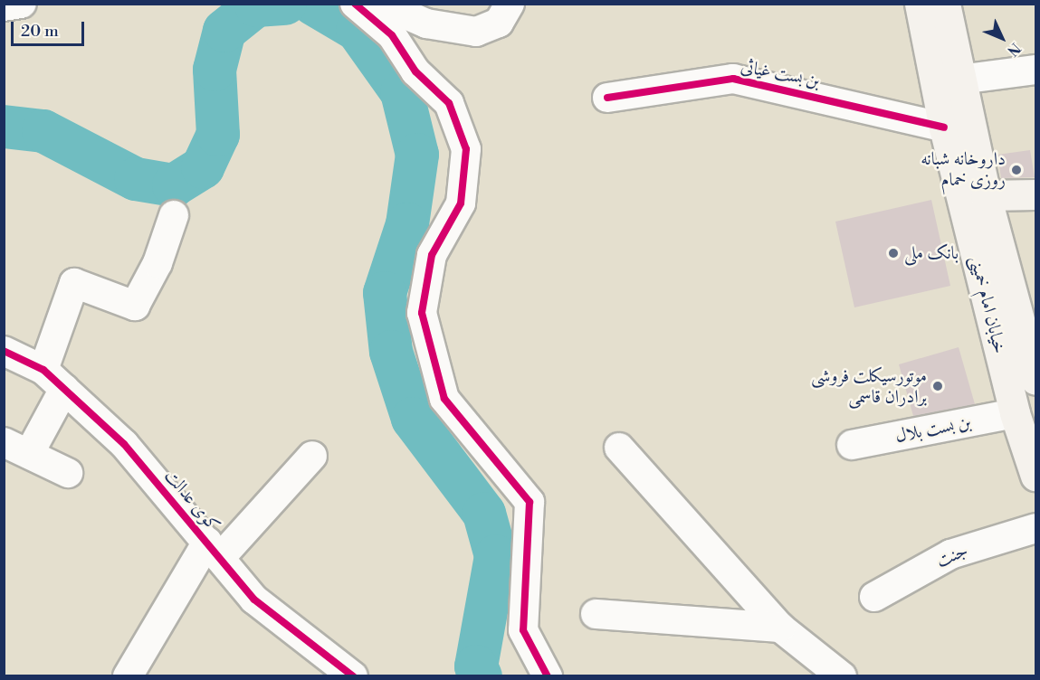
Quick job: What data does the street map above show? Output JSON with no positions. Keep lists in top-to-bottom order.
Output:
{
  "streets": {
    "main road": ["خیابان امام خمینی"],
    "street": [
      "بن بست غیاثی",
      "بن بست بلال",
      "کوی عدالت",
      "جنت"
    ]
  },
  "crossings": [
    ["بن بست غیاثی", "خیابان امام خمینی"],
    ["خیابان امام خمینی", "بن بست بلال"]
  ],
  "places": ["داروخانه شبانه روزی خمام", "بانک ملی", "موتورسیکلت فروشی برادران قاسمی"],
  "scale_bar": "20 m",
  "north": "bottom right"
}
